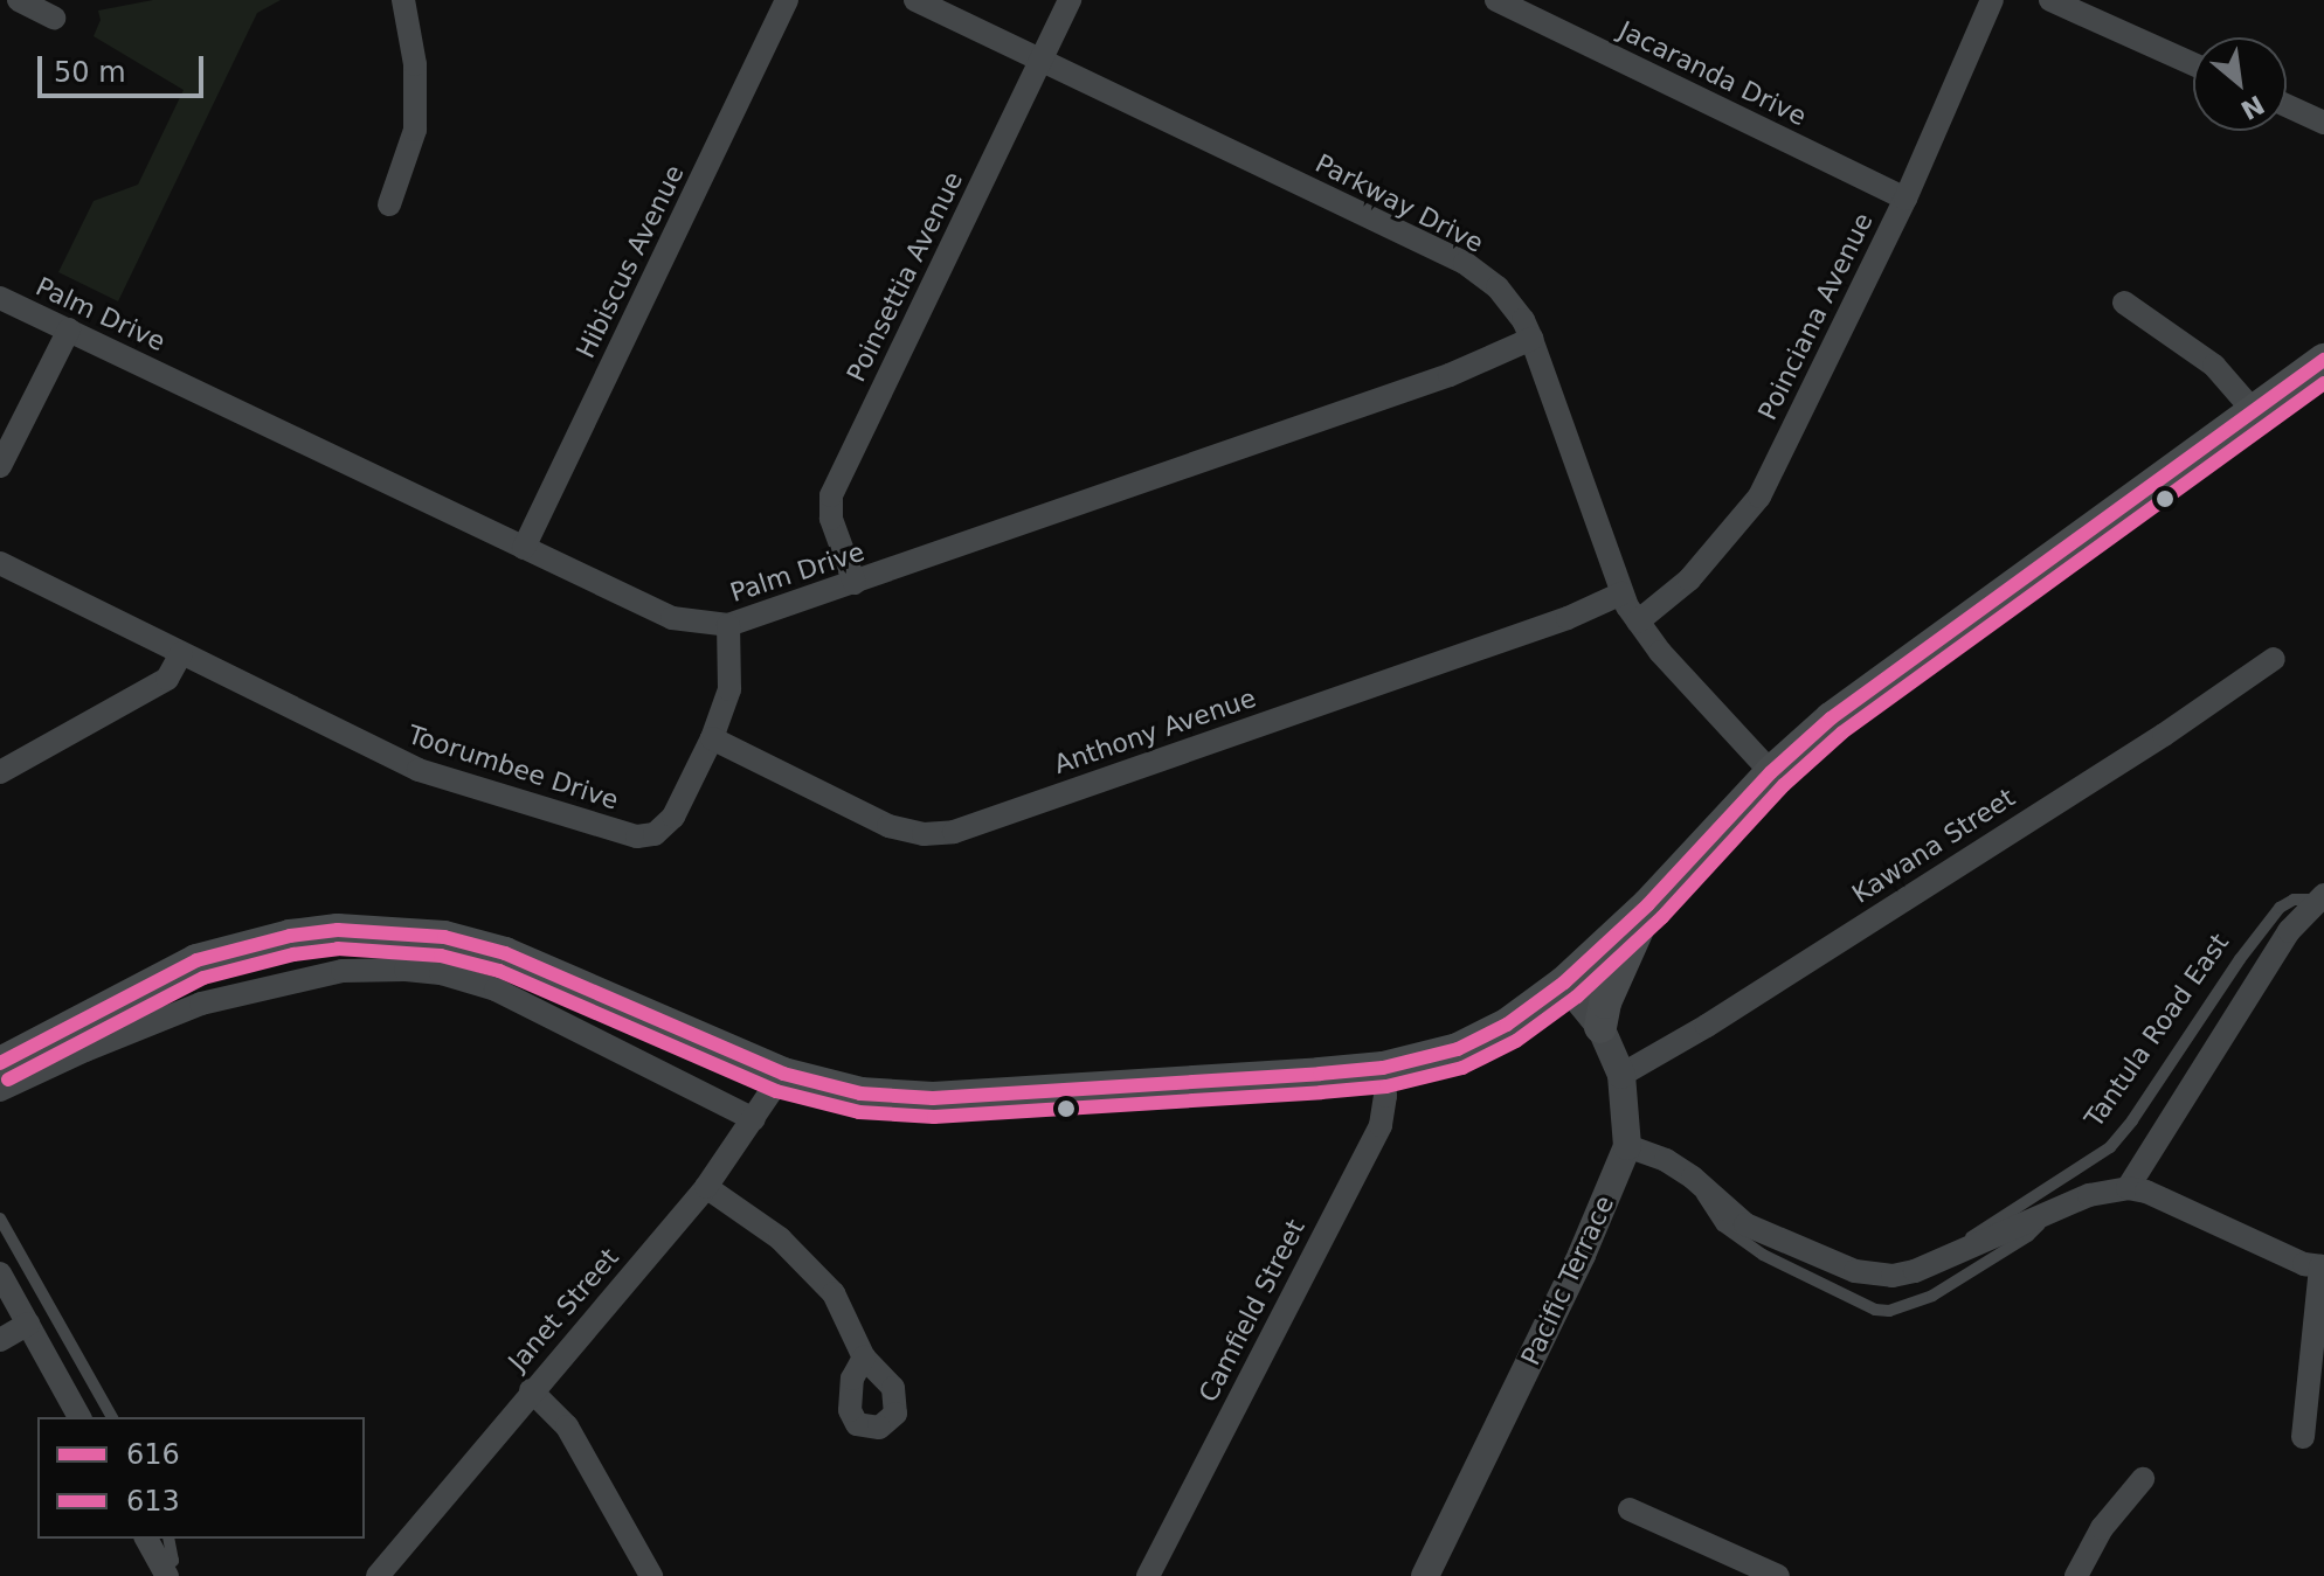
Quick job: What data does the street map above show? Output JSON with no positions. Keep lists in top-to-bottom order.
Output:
{
  "streets": {
    "street": [
      "Jacaranda Drive",
      "Parkway Drive",
      "Hibiscus Avenue",
      "Poinsettia Avenue",
      "Palm Drive",
      "Poinciana Avenue",
      "Anthony Avenue",
      "Toorumbee Drive",
      "Kawana Street",
      "Tantula Road East",
      "Pacific Terrace",
      "Janet Street",
      "Camfield Street"
    ]
  },
  "crossings": [
    ["Jacaranda Drive", "Poinciana Avenue"],
    ["Parkway Drive", "Poinsettia Avenue"],
    ["Parkway Drive", "Palm Drive"],
    ["Parkway Drive", "Poinciana Avenue"],
    ["Parkway Drive", "Anthony Avenue"],
    ["Hibiscus Avenue", "Palm Drive"],
    ["Poinsettia Avenue", "Palm Drive"],
    ["Palm Drive", "Toorumbee Drive"],
    ["Anthony Avenue", "Toorumbee Drive"],
    ["Kawana Street", "Pacific Terrace"],
    ["Tantula Road East", "Pacific Terrace"]
  ],
  "lines": ["transit line 616", "transit line 613"],
  "legend": ["616", "613"],
  "scale_bar": "50 m",
  "north": "bottom right"
}
